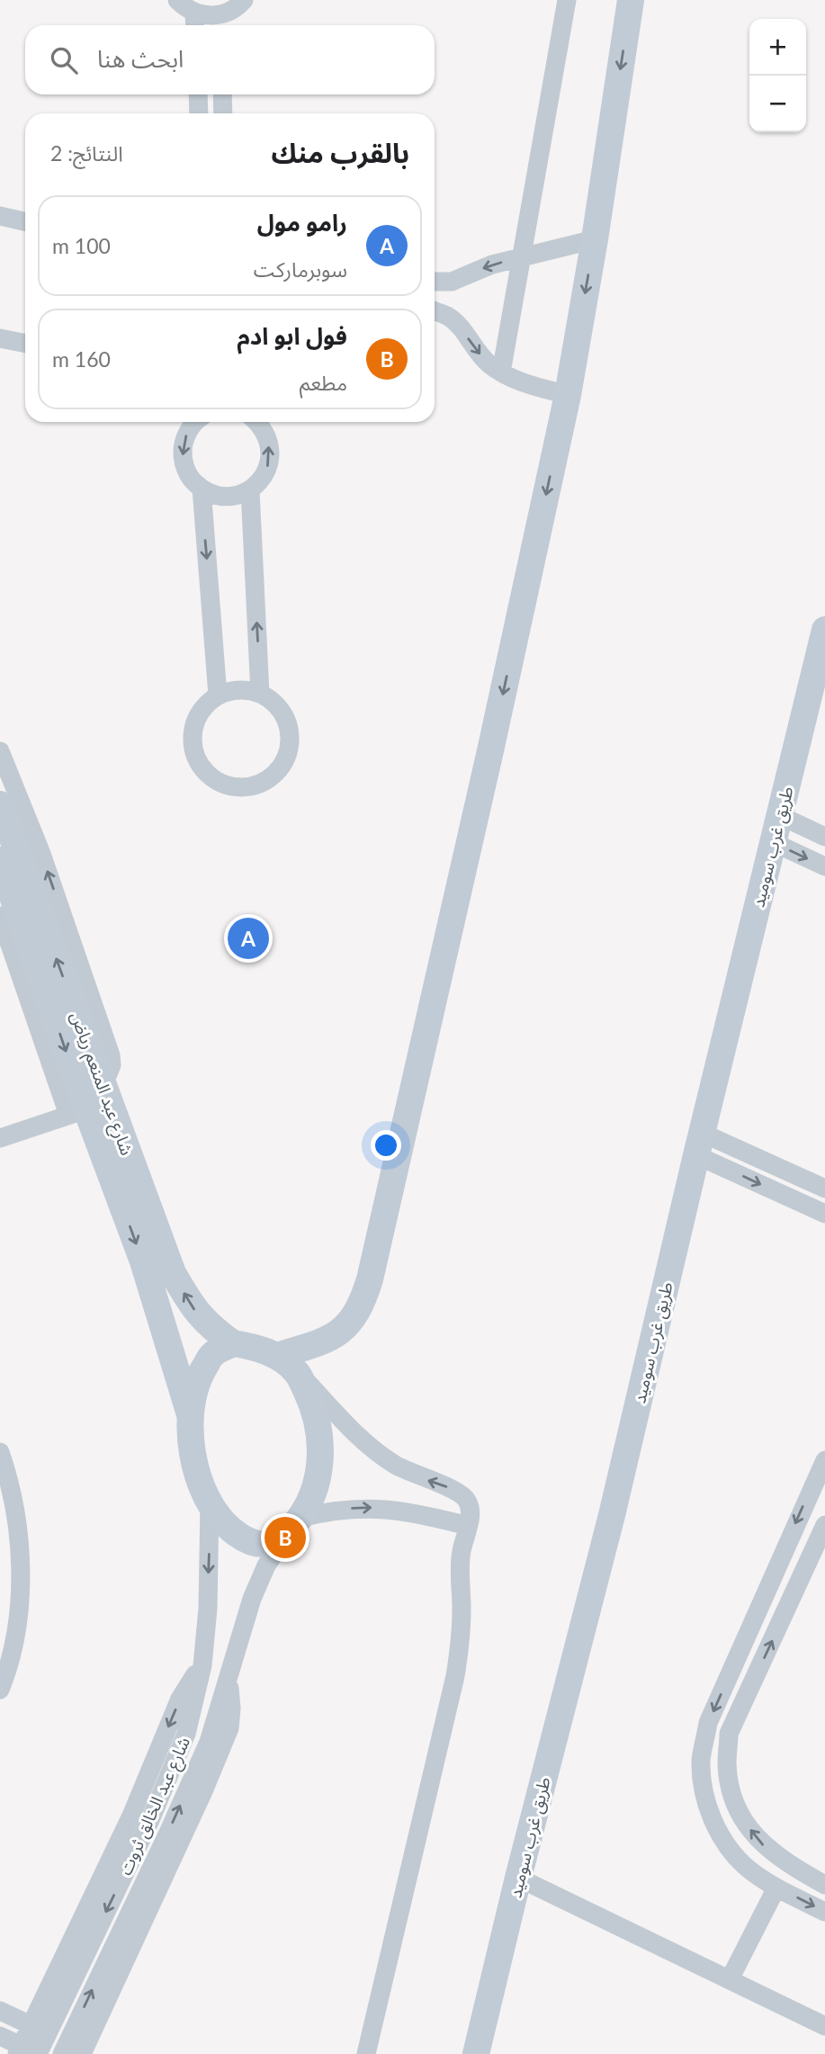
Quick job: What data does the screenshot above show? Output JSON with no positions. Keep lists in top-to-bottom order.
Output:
{
  "streets": {
    "street": ["طريق غرب سوميد", "شارع عبد المنعم رياض", "شارع عبد الخالق ثروت"]
  },
  "crossings": [
    ["شارع عبد المنعم رياض", "شارع عبد الخالق ثروت"]
  ],
  "page": {
    "map_buttons": ["+", "−"],
    "search": "ابحث هنا",
    "heading": ["بالقرب منك", "النتائج: 2"],
    "list": [
      {
        "mark": "A",
        "name": "رامو مول",
        "note": "سوبرماركت",
        "value": "100 m"
      },
      {
        "mark": "B",
        "name": "فول ابو ادم",
        "note": "مطعم",
        "value": "160 m"
      }
    ],
    "pins": ["A", "B"]
  }
}
